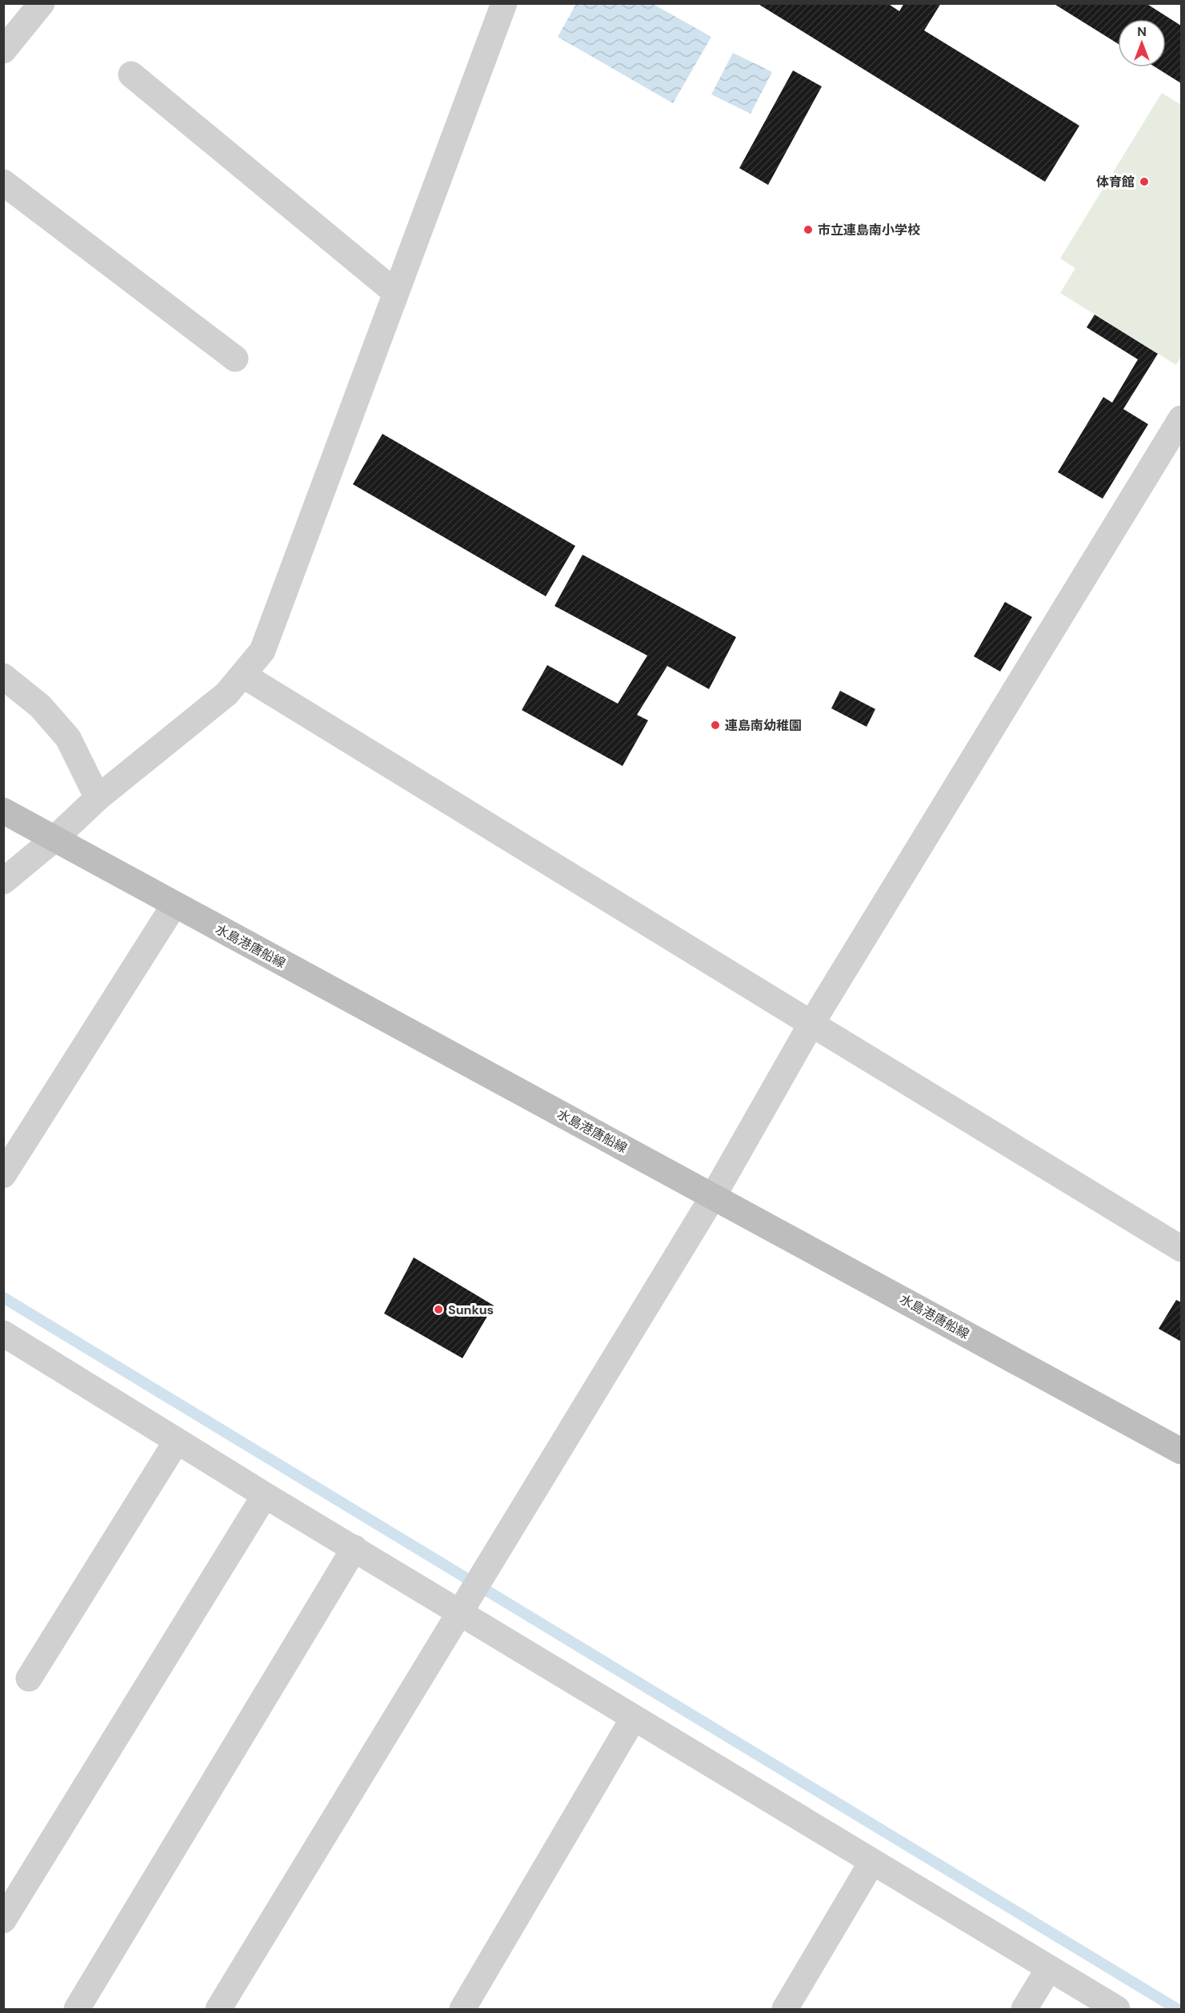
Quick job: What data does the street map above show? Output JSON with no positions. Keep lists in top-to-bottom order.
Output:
{
  "streets": {
    "main road": ["水島港唐船線"]
  },
  "places": [
    "体育館",
    "市立連島南小学校",
    "連島南幼稚園",
    "Sunkus"
  ],
  "north": "top"
}
